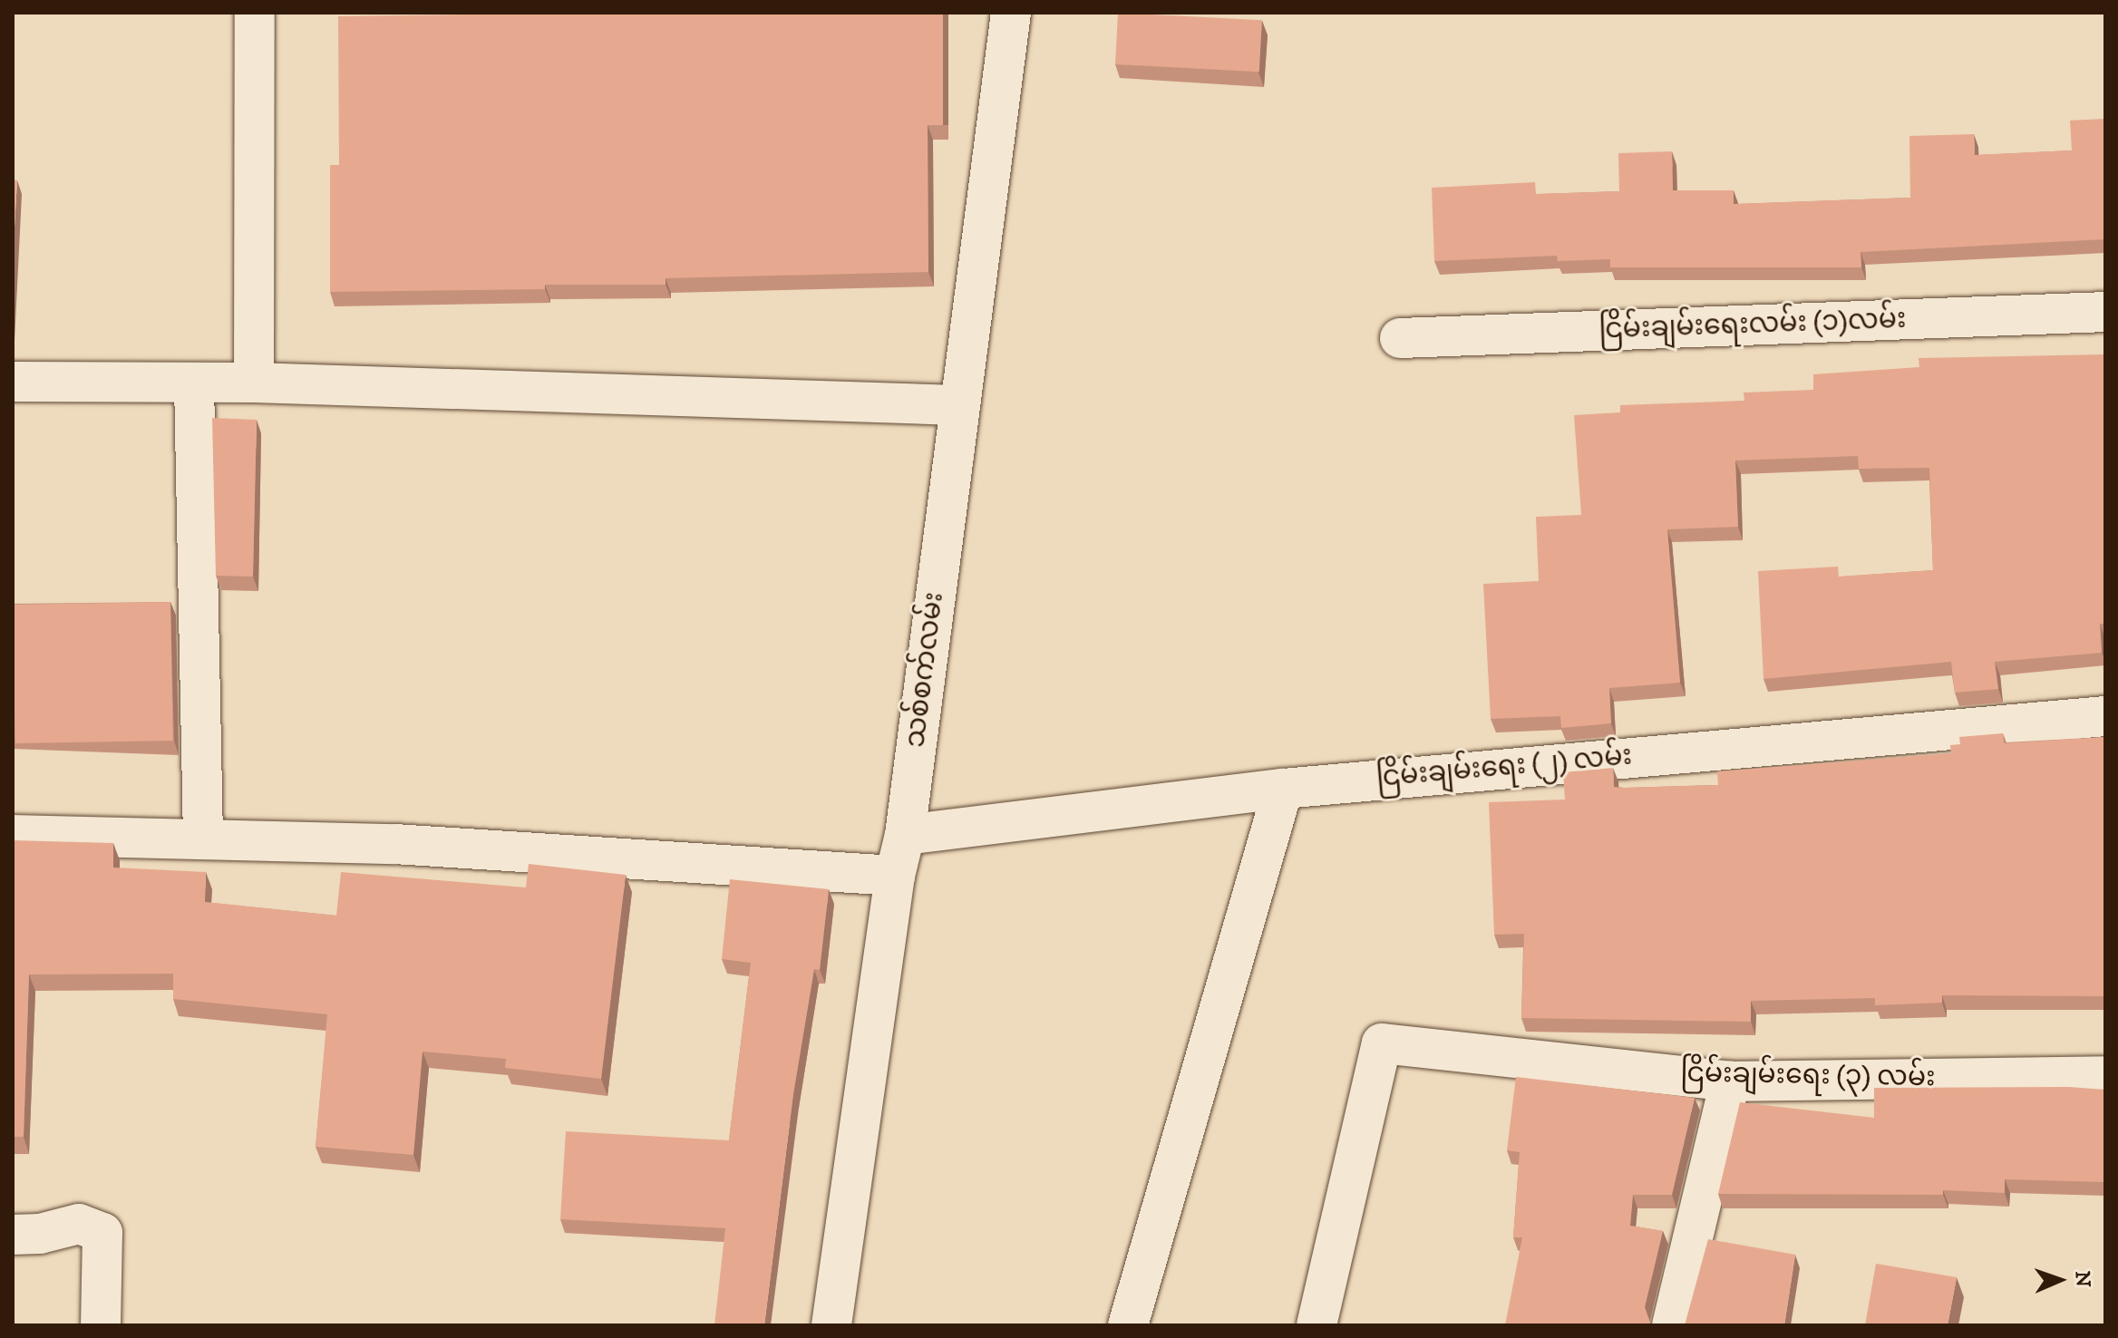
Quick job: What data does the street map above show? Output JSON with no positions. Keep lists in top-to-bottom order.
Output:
{
  "streets": {
    "street": [
      "ငြိမ်းချမ်းရေးလမ်း (၁)လမ်း",
      "သစ်စက်လမ်း",
      "ငြိမ်းချမ်းရေး (၂) လမ်း",
      "ငြိမ်းချမ်းရေး (၃) လမ်း"
    ]
  },
  "crossings": [
    ["သစ်စက်လမ်း", "ငြိမ်းချမ်းရေး (၂) လမ်း"]
  ],
  "north": "right"
}
